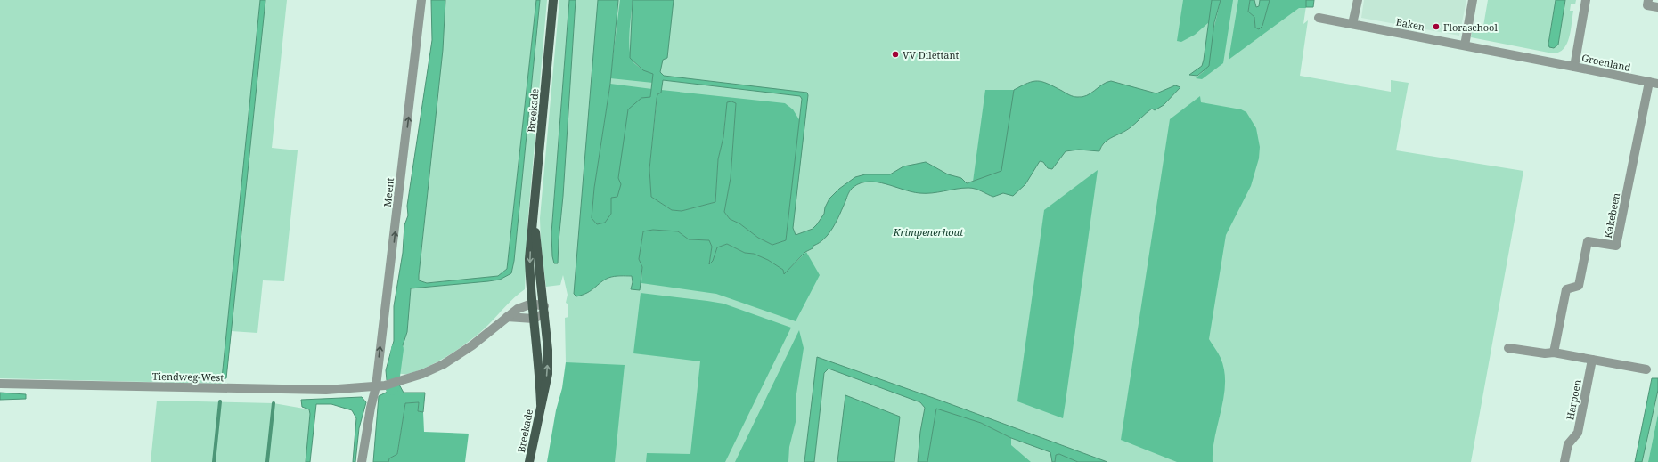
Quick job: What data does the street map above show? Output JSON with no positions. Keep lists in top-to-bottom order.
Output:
{
  "streets": {
    "main road": ["Breekade"],
    "street": [
      "Baken",
      "Groenland",
      "Meent",
      "Kakebeen",
      "Tiendweg-West",
      "Harpoen"
    ]
  },
  "crossings": [
    ["Baken", "Groenland"],
    ["Groenland", "Kakebeen"],
    ["Breekade", "Tiendweg-West"],
    ["Meent", "Tiendweg-West"]
  ],
  "one_way": ["Meent"],
  "parks": ["Krimpenerhout"],
  "places": ["Floraschool", "VV Dilettant"]
}
